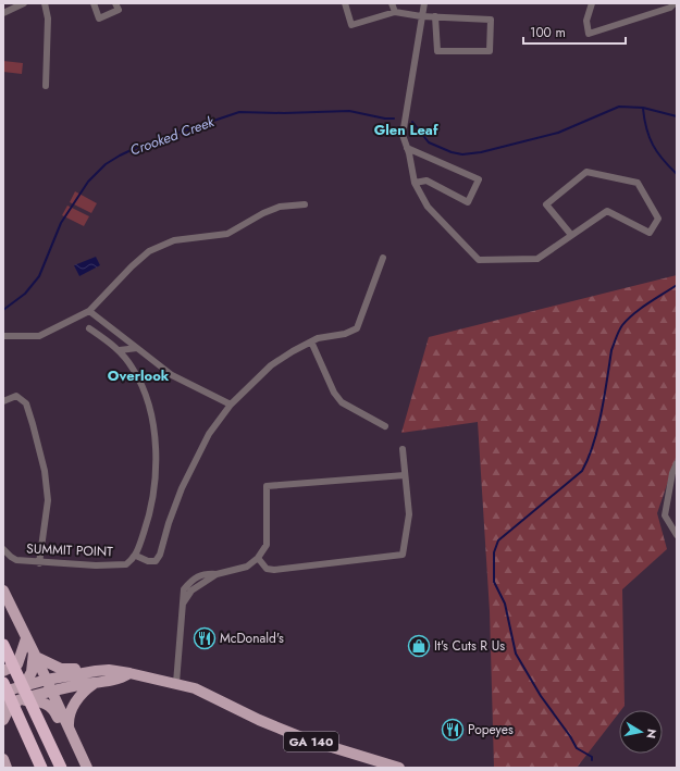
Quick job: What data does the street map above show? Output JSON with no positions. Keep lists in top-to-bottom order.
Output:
{
  "streets": {
    "main road": ["GA 140"],
    "street": ["SUMMIT POINT"]
  },
  "districts": ["Glen Leaf", "Overlook"],
  "water": ["Crooked Creek"],
  "places": {
    "restaurant": ["McDonald's", "Popeyes"],
    "shop": ["It's Cuts R Us"]
  },
  "scale_bar": "100 m",
  "north": "right"
}
